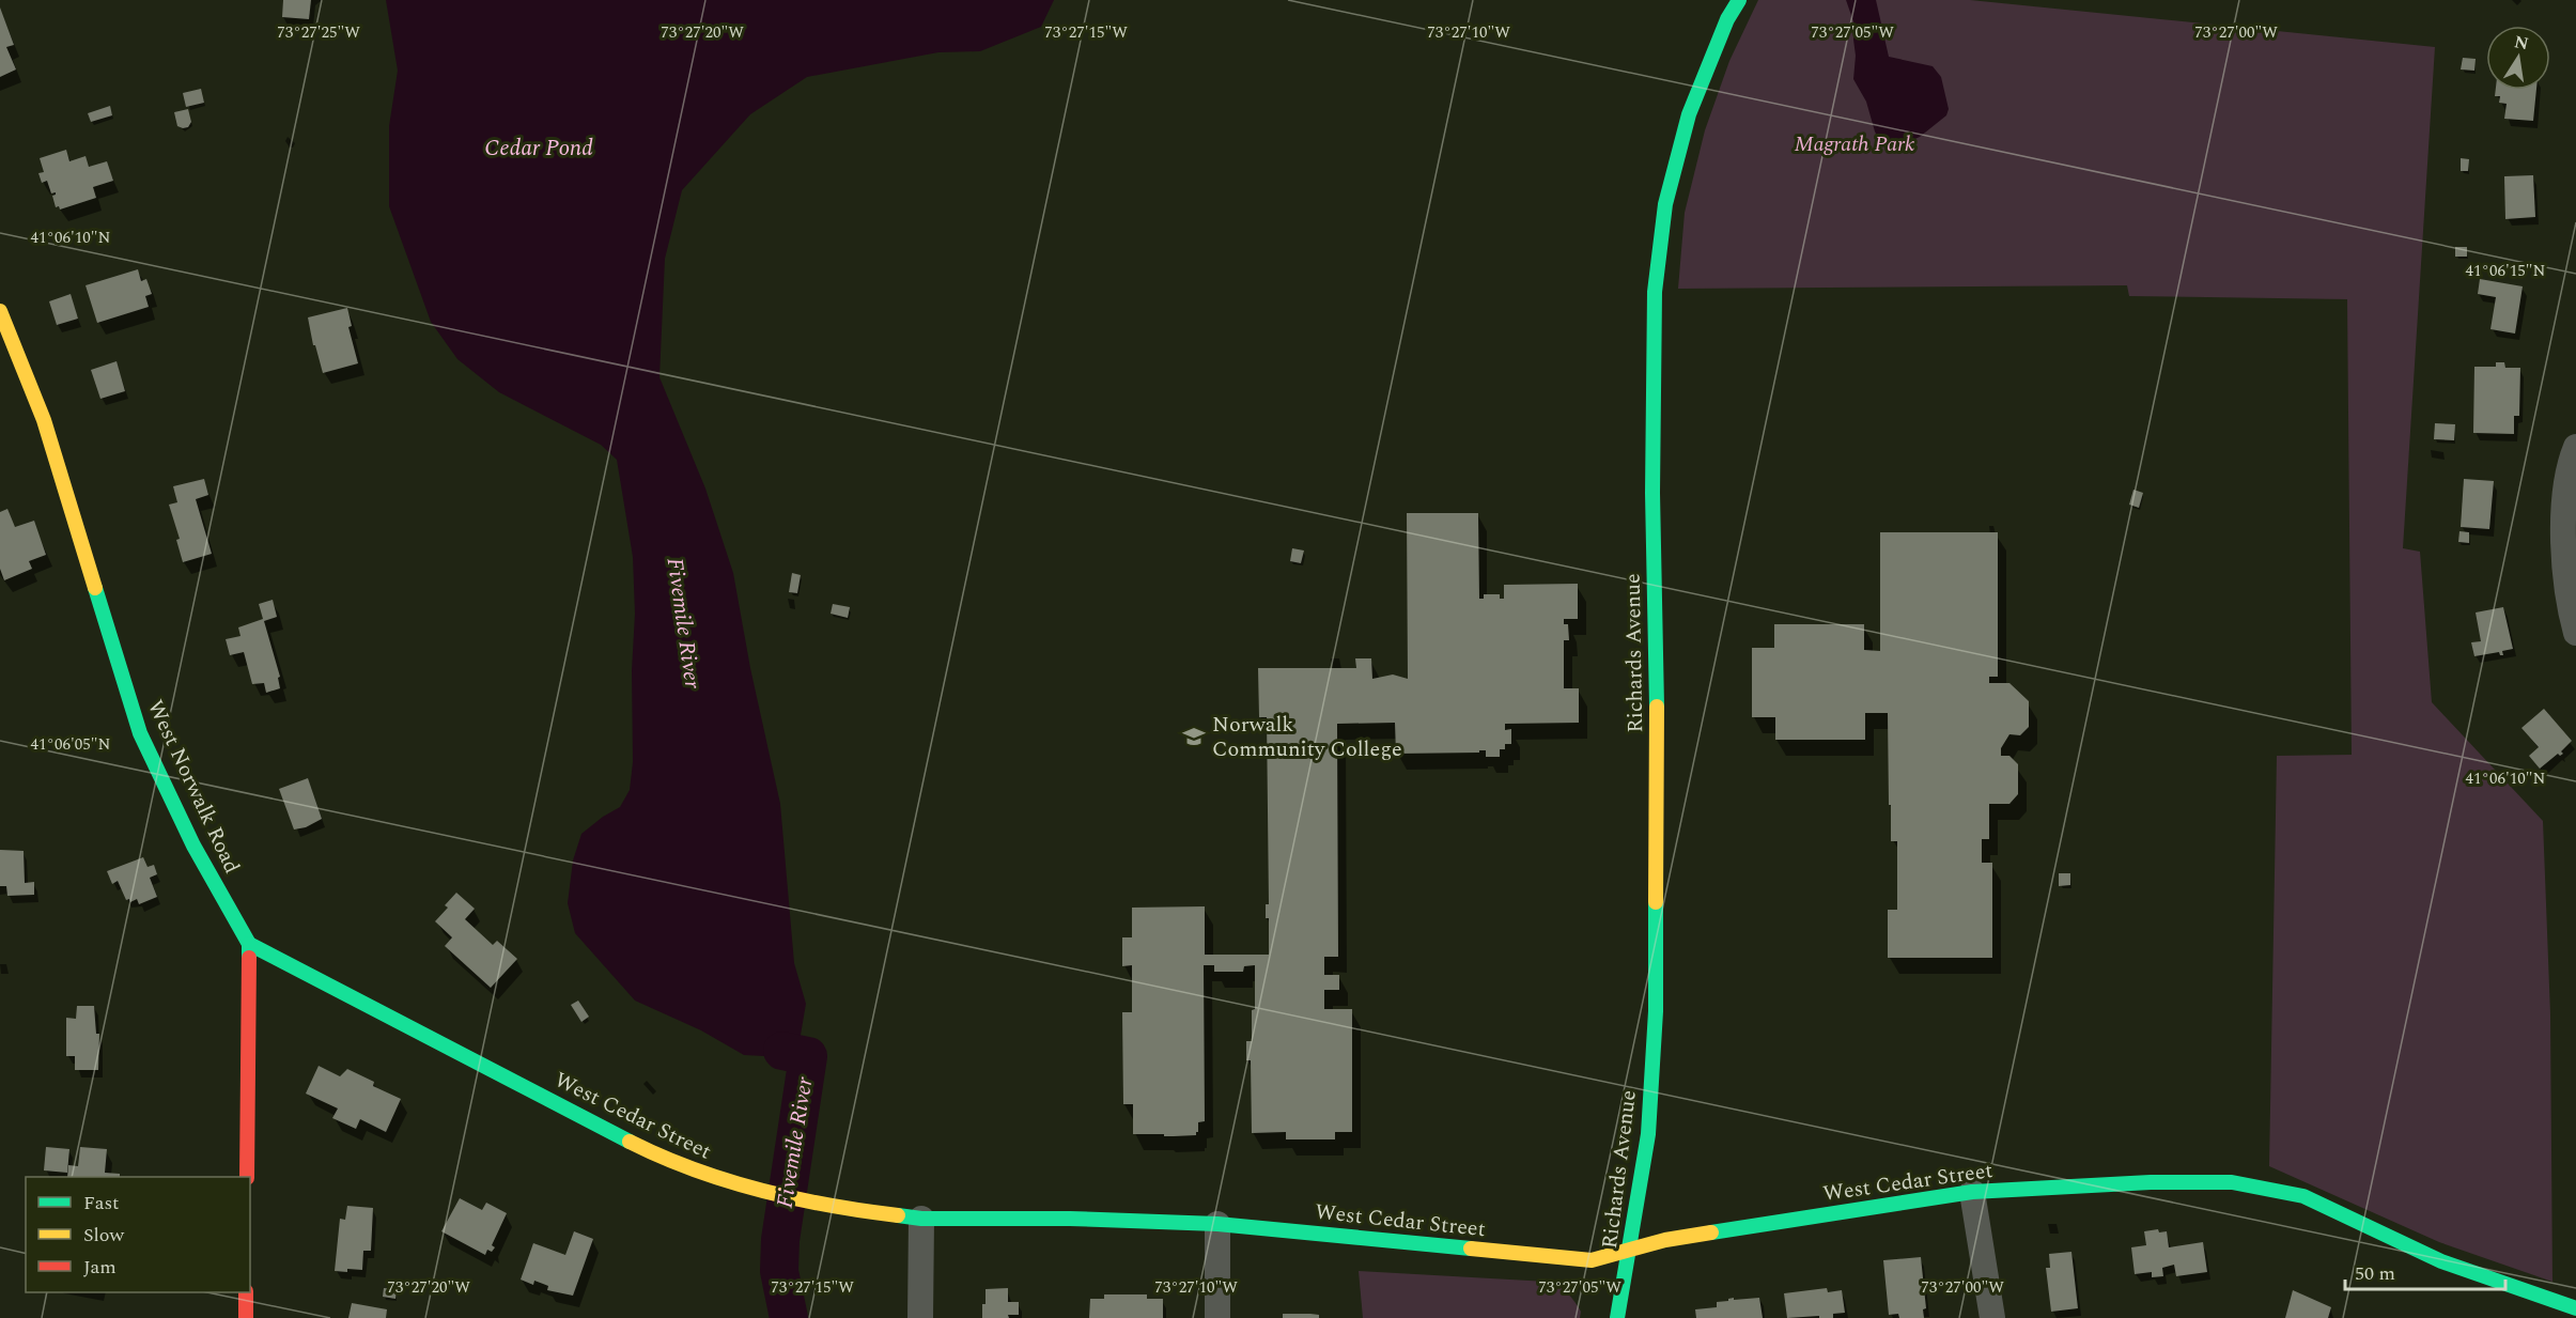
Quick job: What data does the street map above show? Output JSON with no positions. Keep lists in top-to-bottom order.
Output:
{
  "streets": {
    "street": ["Richards Avenue", "West Norwalk Road", "West Cedar Street"]
  },
  "crossings": [
    ["Richards Avenue", "West Cedar Street"],
    ["West Norwalk Road", "West Cedar Street"]
  ],
  "water": ["Cedar Pond", "Fivemile River"],
  "parks": ["Magrath Park"],
  "places": {
    "school or university": ["Norwalk Community College"]
  },
  "legend": ["Fast", "Slow", "Jam"],
  "scale_bar": "50 m",
  "north": "top",
  "coordinates": [
    "73°27'25\"W",
    "73°27'20\"W",
    "73°27'15\"W",
    "73°27'10\"W",
    "73°27'05\"W",
    "73°27'00\"W",
    "41°06'10\"N",
    "41°06'15\"N",
    "41°06'05\"N"
  ]
}
